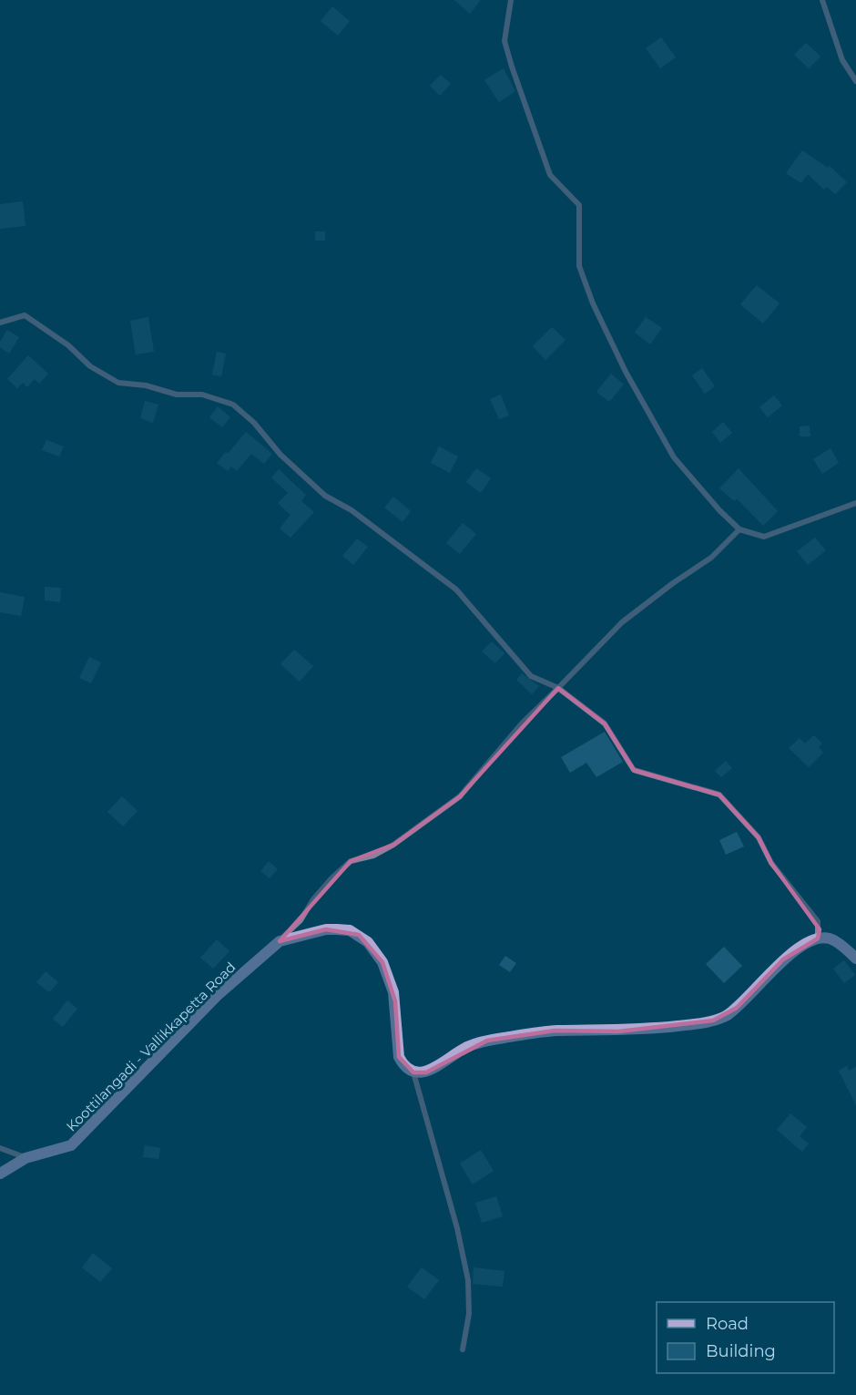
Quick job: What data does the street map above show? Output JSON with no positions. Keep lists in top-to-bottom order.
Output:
{
  "streets": {
    "main road": ["Koottilangadi - Vallikkapetta Road"]
  },
  "legend": ["Road", "Building"]
}
